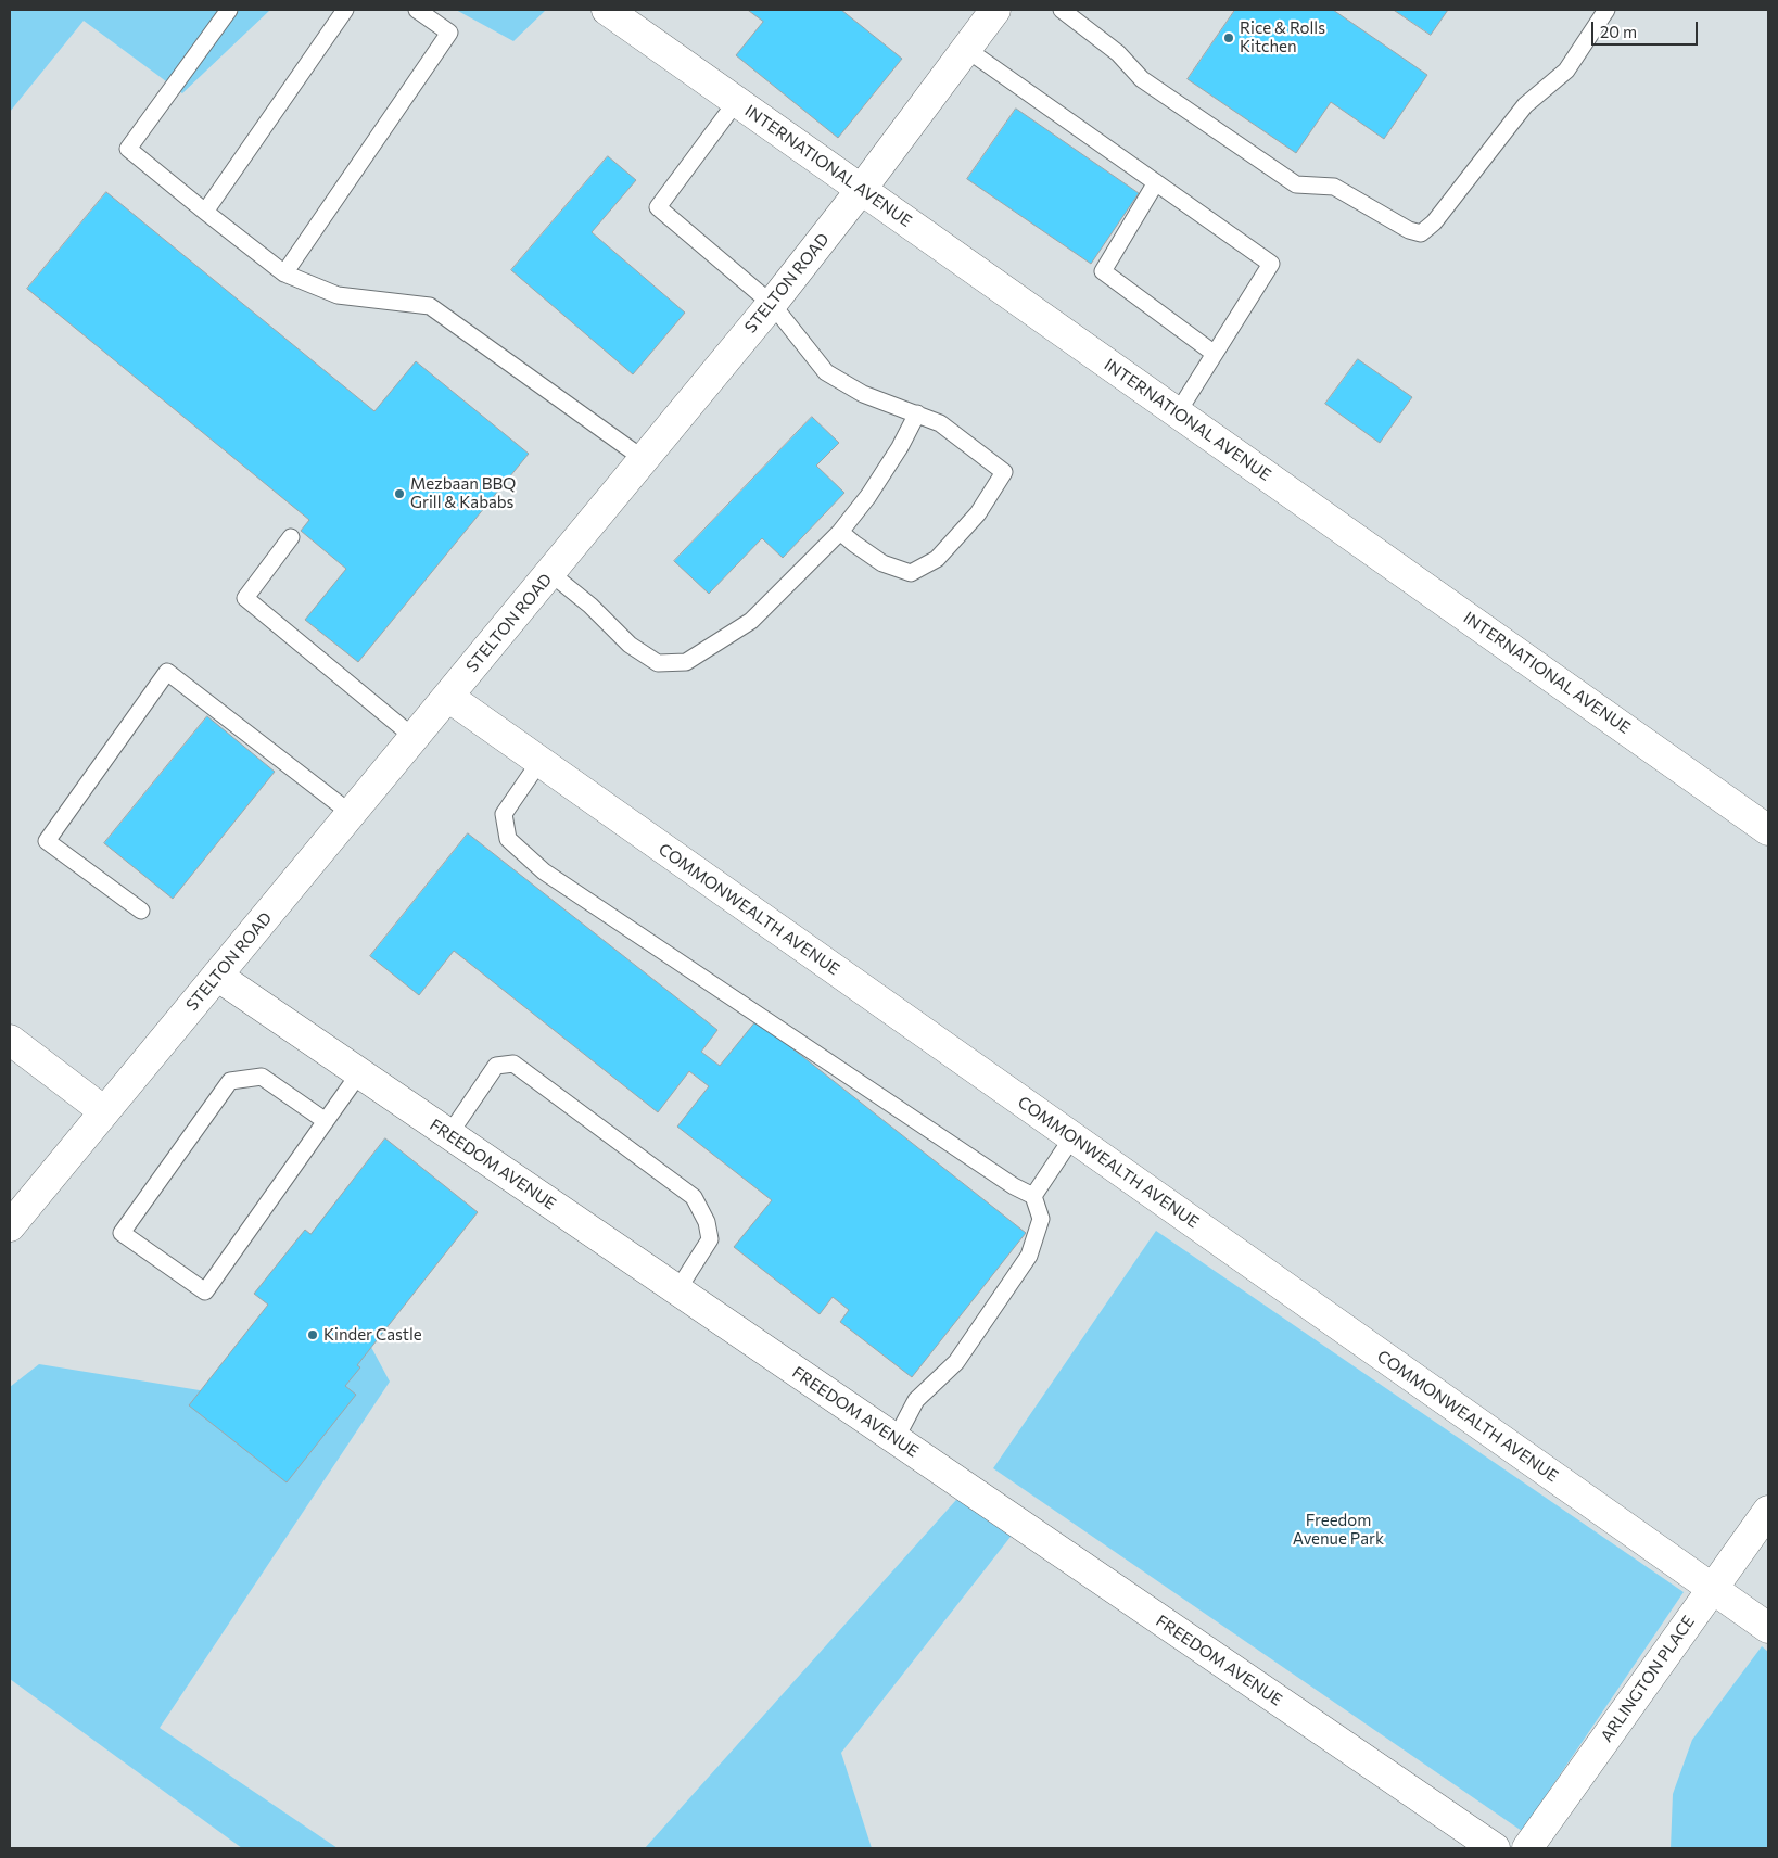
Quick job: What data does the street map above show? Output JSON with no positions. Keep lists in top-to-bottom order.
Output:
{
  "streets": {
    "street": [
      "INTERNATIONAL AVENUE",
      "STELTON ROAD",
      "COMMONWEALTH AVENUE",
      "FREEDOM AVENUE",
      "ARLINGTON PLACE"
    ]
  },
  "crossings": [
    ["INTERNATIONAL AVENUE", "STELTON ROAD"],
    ["STELTON ROAD", "COMMONWEALTH AVENUE"],
    ["STELTON ROAD", "FREEDOM AVENUE"],
    ["COMMONWEALTH AVENUE", "ARLINGTON PLACE"]
  ],
  "parks": ["Freedom Avenue Park"],
  "places": ["Rice & Rolls Kitchen", "Mezbaan BBQ Grill & Kababs", "Kinder Castle"],
  "scale_bar": "20 m"
}
